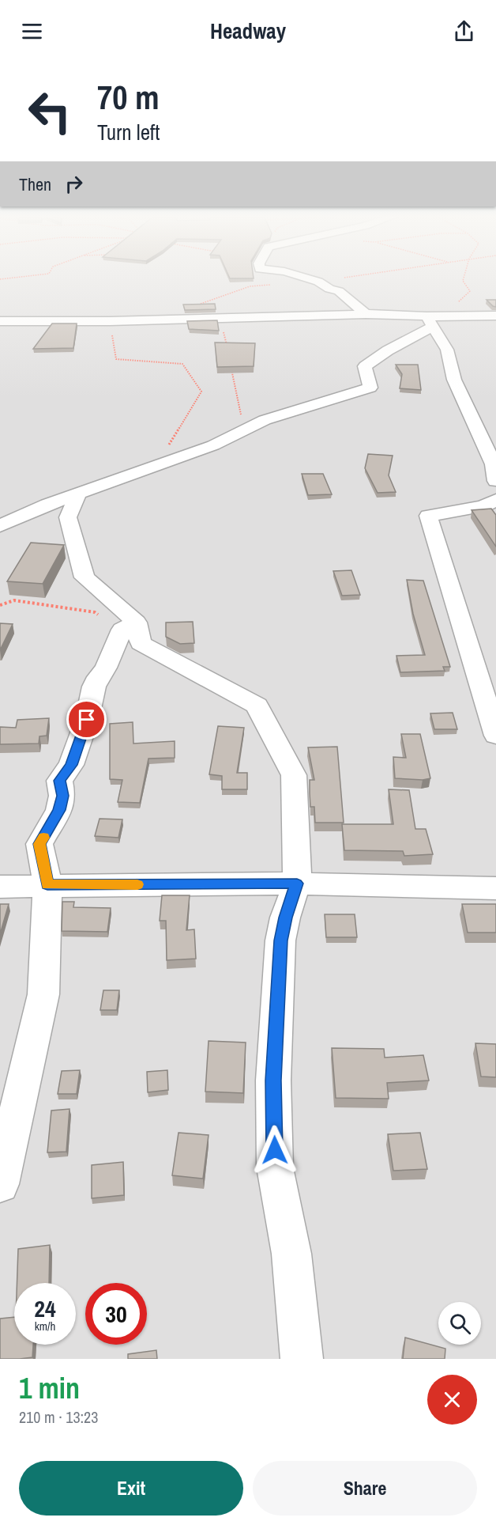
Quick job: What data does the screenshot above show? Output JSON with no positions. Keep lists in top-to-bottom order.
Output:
{
  "page": {
    "header": "Headway",
    "turn": ["70 m", "Turn left"],
    "then": "Then",
    "speed": "24 km/h",
    "limit": "30",
    "heading": ["1 min", "210 m · 13:23"],
    "buttons": ["Exit", "Share"]
  }
}
